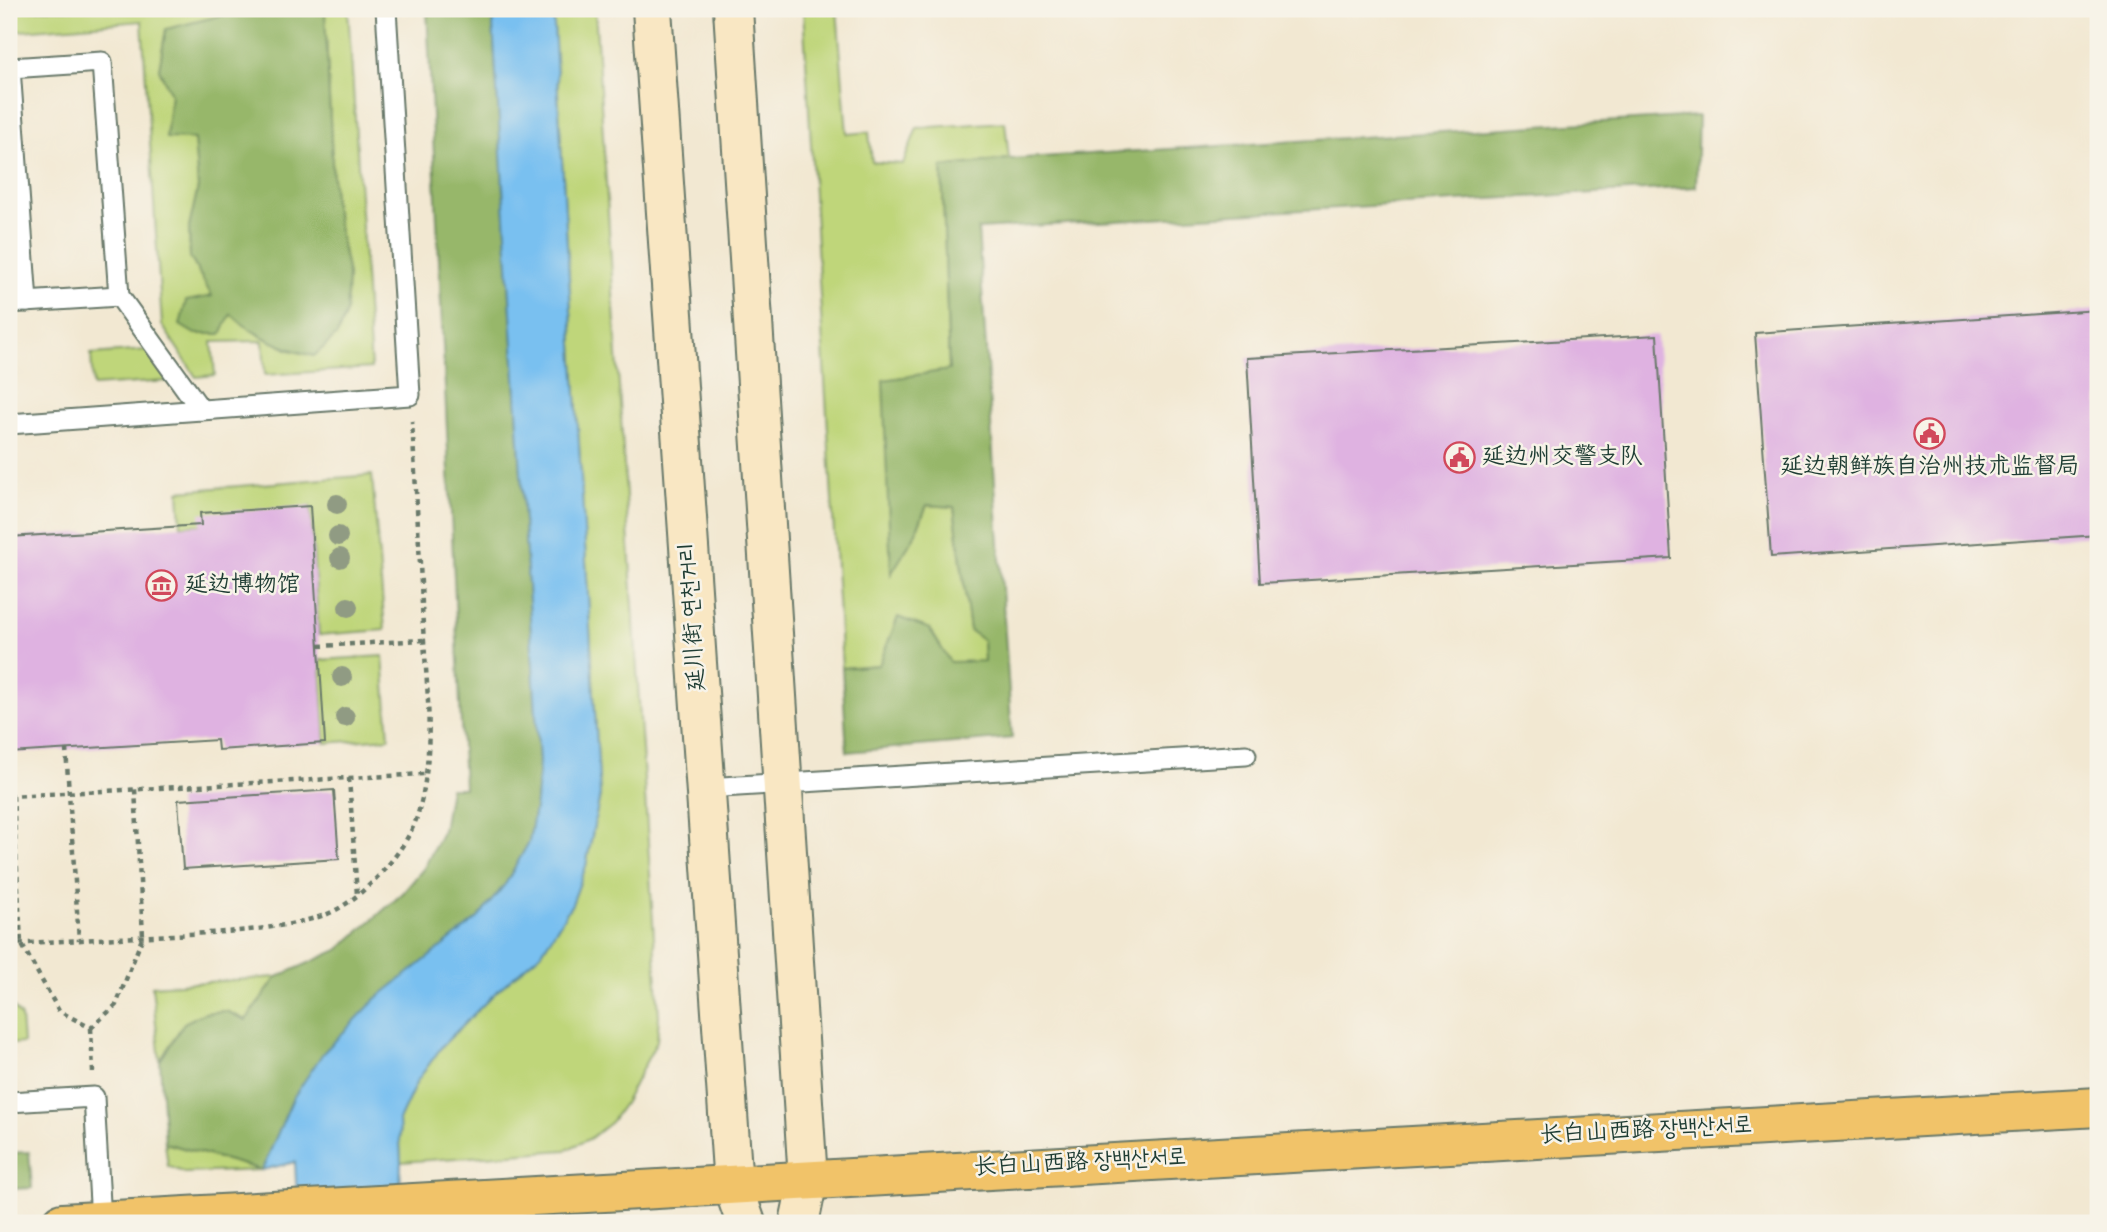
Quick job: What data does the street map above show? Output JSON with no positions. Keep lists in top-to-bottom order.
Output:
{
  "streets": {
    "main road": ["延川街 연천거리", "长白山西路 장백산서로"]
  },
  "crossings": [
    ["延川街 연천거리", "长白山西路 장백산서로"]
  ],
  "places": {
    "public building": ["延边朝鲜族自治州技术监督局", "延边州交警支队"],
    "museum": ["延边博物馆"]
  }
}
